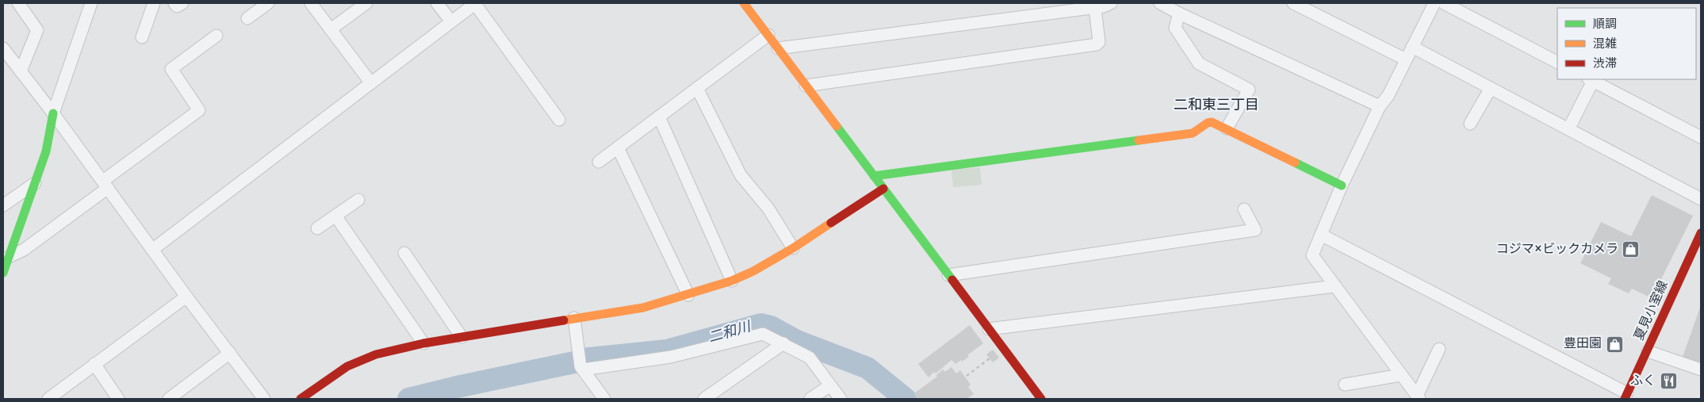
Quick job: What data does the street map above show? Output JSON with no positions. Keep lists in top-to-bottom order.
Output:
{
  "streets": {
    "street": ["夏見小室線"]
  },
  "districts": ["二和東三丁目"],
  "water": ["二和川"],
  "places": {
    "shop": ["コジマ×ビックカメラ", "豊田園"],
    "restaurant": ["ふく"]
  },
  "legend": ["順調", "混雑", "渋滞"]
}
